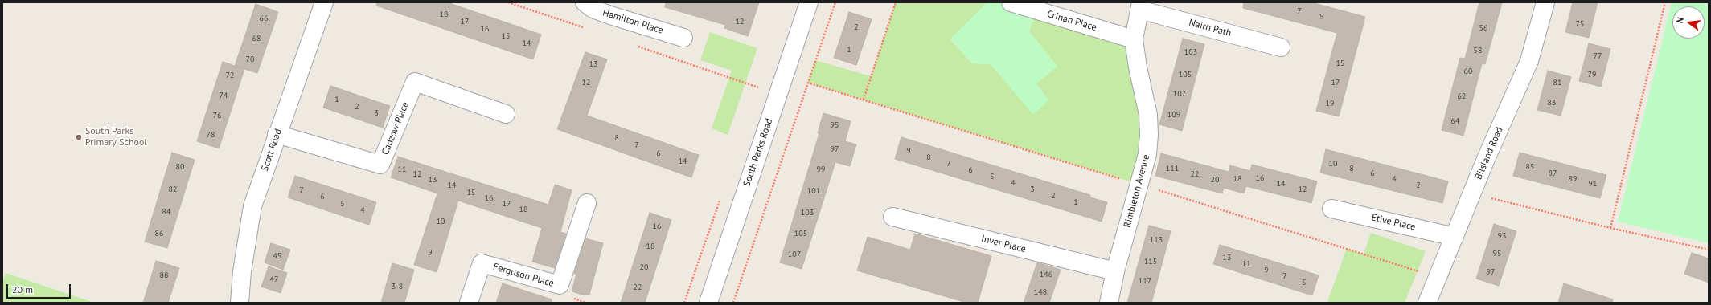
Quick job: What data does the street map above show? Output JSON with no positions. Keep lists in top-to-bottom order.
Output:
{
  "streets": {
    "street": [
      "Crinan Place",
      "Hamilton Place",
      "Nairn Path",
      "Cadzow Place",
      "Scott Road",
      "South Parks Road",
      "Bilsland Road",
      "Rimbleton Avenue",
      "Etive Place",
      "Inver Place",
      "Ferguson Place"
    ]
  },
  "crossings": [
    ["Crinan Place", "Rimbleton Avenue"],
    ["Nairn Path", "Rimbleton Avenue"],
    ["Cadzow Place", "Scott Road"],
    ["Bilsland Road", "Etive Place"],
    ["Rimbleton Avenue", "Inver Place"]
  ],
  "places": ["South Parks Primary School"],
  "house_numbers": [
    "7",
    "18",
    "9",
    "66",
    "17",
    "12",
    "75",
    "2",
    "56",
    "16",
    "15",
    "68",
    "14",
    "1",
    "58",
    "103",
    "77",
    "70",
    "15",
    "13",
    "60",
    "105",
    "79",
    "72",
    "12",
    "17",
    "81",
    "107",
    "74",
    "62",
    "1",
    "83",
    "19",
    "2",
    "3",
    "109",
    "76",
    "64",
    "95",
    "78",
    "8",
    "7",
    "97",
    "9",
    "6",
    "8",
    "14",
    "7",
    "10",
    "80",
    "85",
    "111",
    "8",
    "11",
    "99",
    "6",
    "6",
    "87",
    "12",
    "22",
    "5",
    "16",
    "18",
    "4",
    "89",
    "13",
    "20",
    "4",
    "14",
    "91",
    "14",
    "2",
    "82",
    "3",
    "12",
    "7",
    "101",
    "15",
    "2",
    "6",
    "16",
    "1",
    "5",
    "17",
    "18",
    "4",
    "84",
    "103",
    "10",
    "16",
    "86",
    "105",
    "93",
    "113",
    "18",
    "9",
    "95",
    "107",
    "45",
    "13",
    "115",
    "11",
    "20",
    "9",
    "97",
    "146",
    "88",
    "7",
    "47",
    "117",
    "5",
    "3-8",
    "22",
    "148"
  ],
  "scale_bar": "20 m",
  "north": "left"
}
